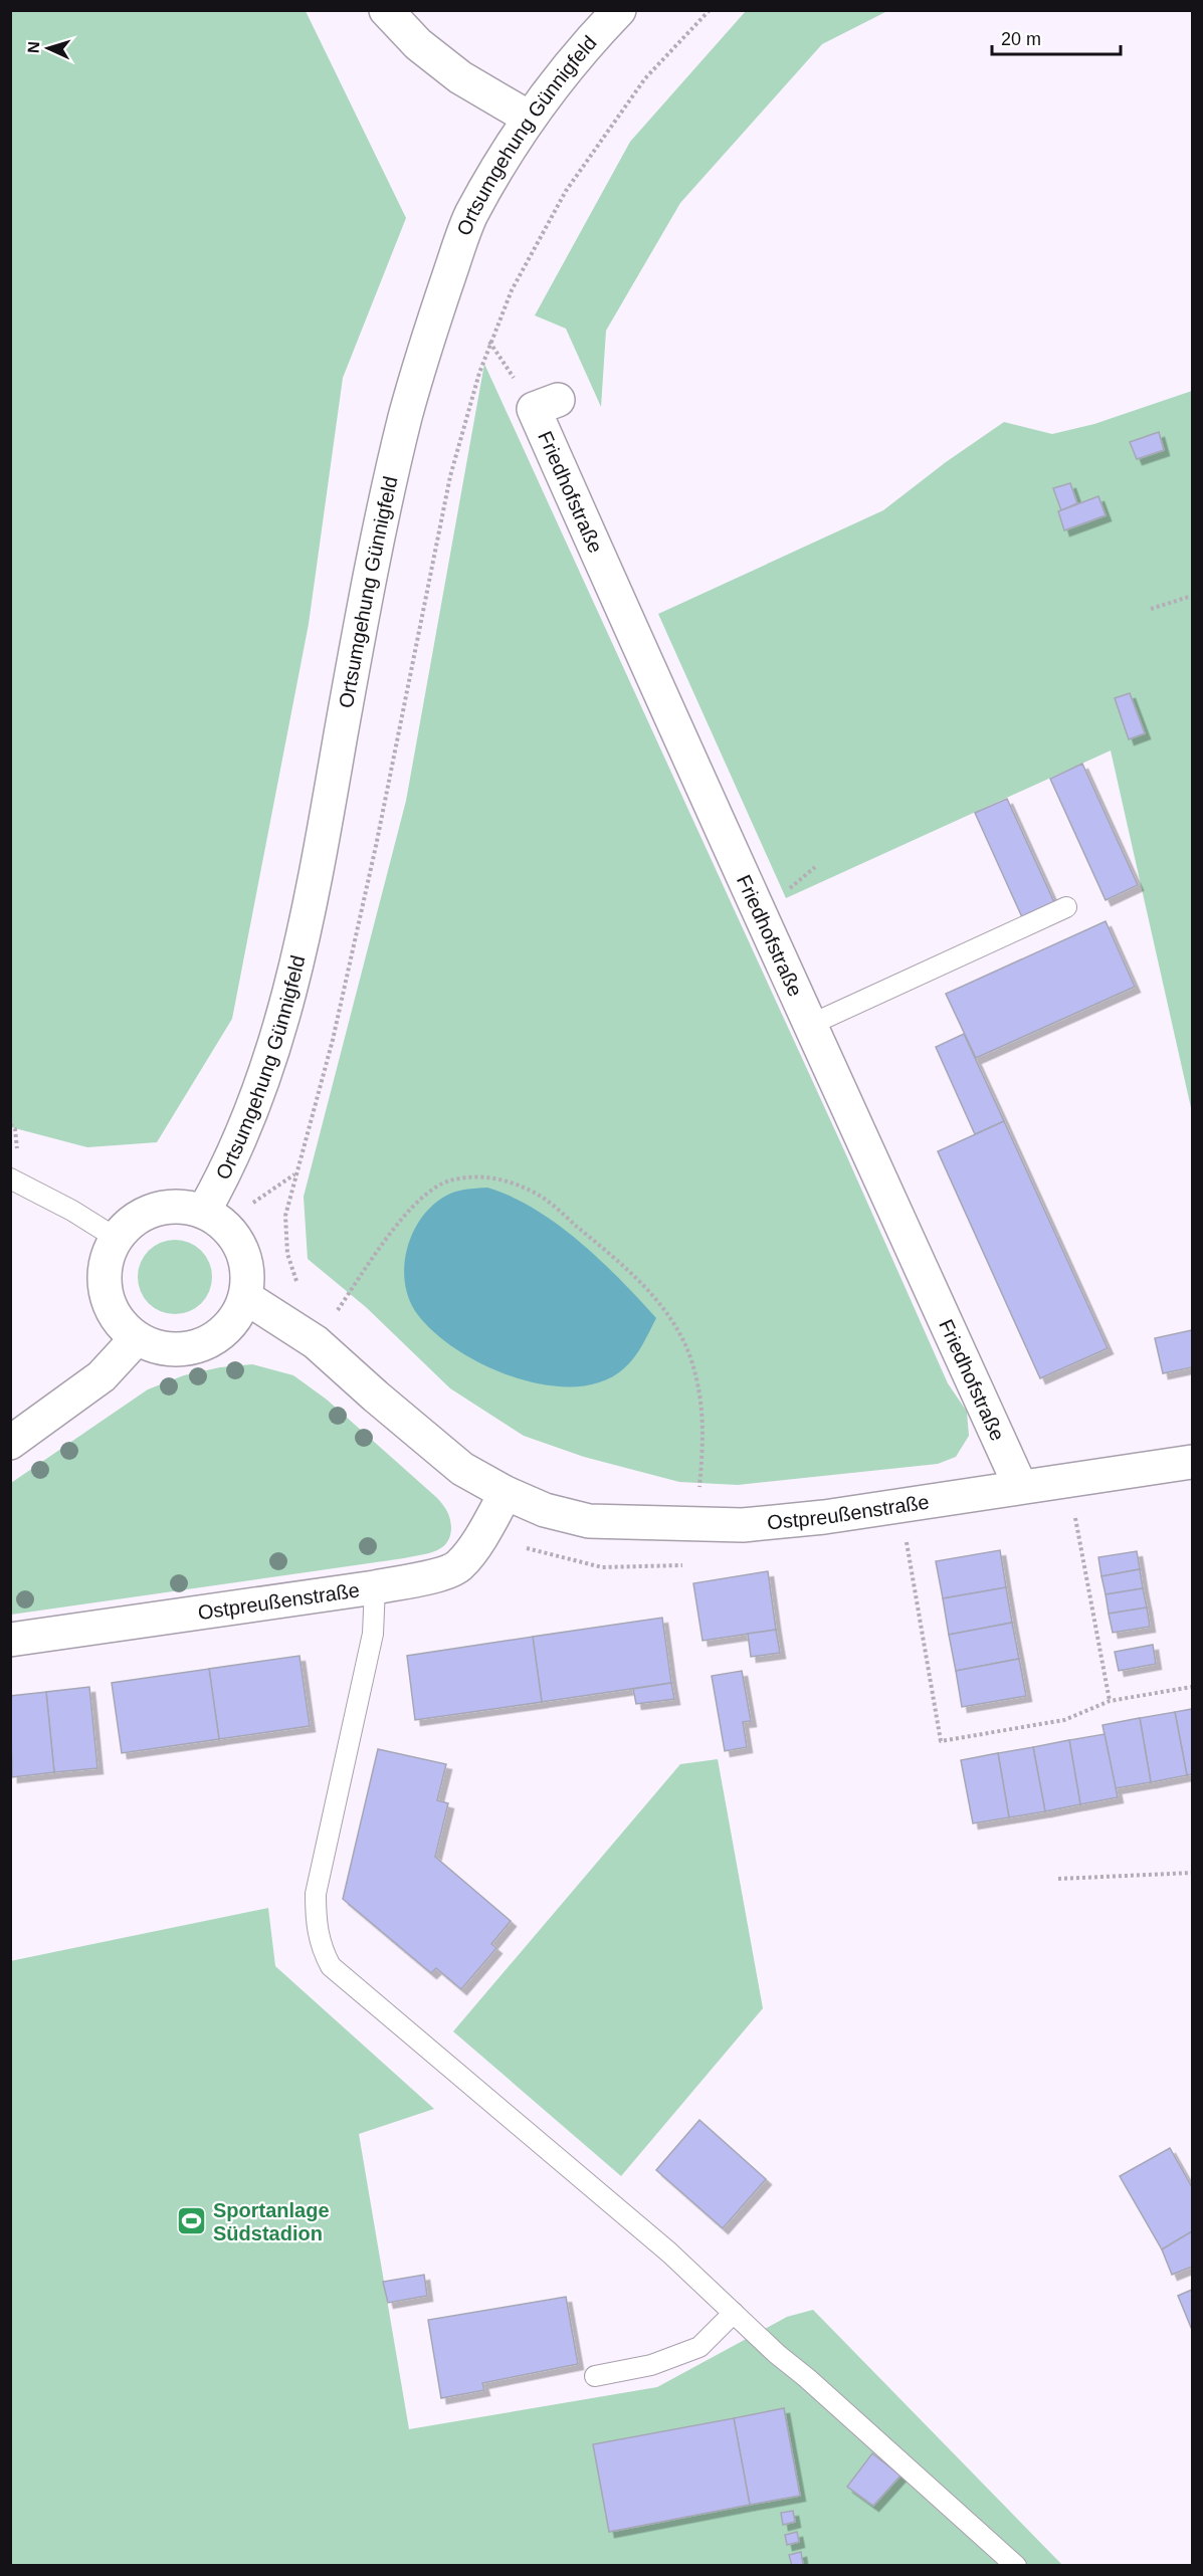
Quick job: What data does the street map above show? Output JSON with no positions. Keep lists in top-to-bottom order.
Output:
{
  "streets": {
    "street": ["Ortsumgehung Günnigfeld", "Friedhofstraße", "Ostpreußenstraße"]
  },
  "crossings": [
    ["Ortsumgehung Günnigfeld", "Ostpreußenstraße"],
    ["Friedhofstraße", "Ostpreußenstraße"]
  ],
  "places": {
    "sports": ["Sportanlage Südstadion"]
  },
  "scale_bar": "20 m",
  "north": "left"
}
